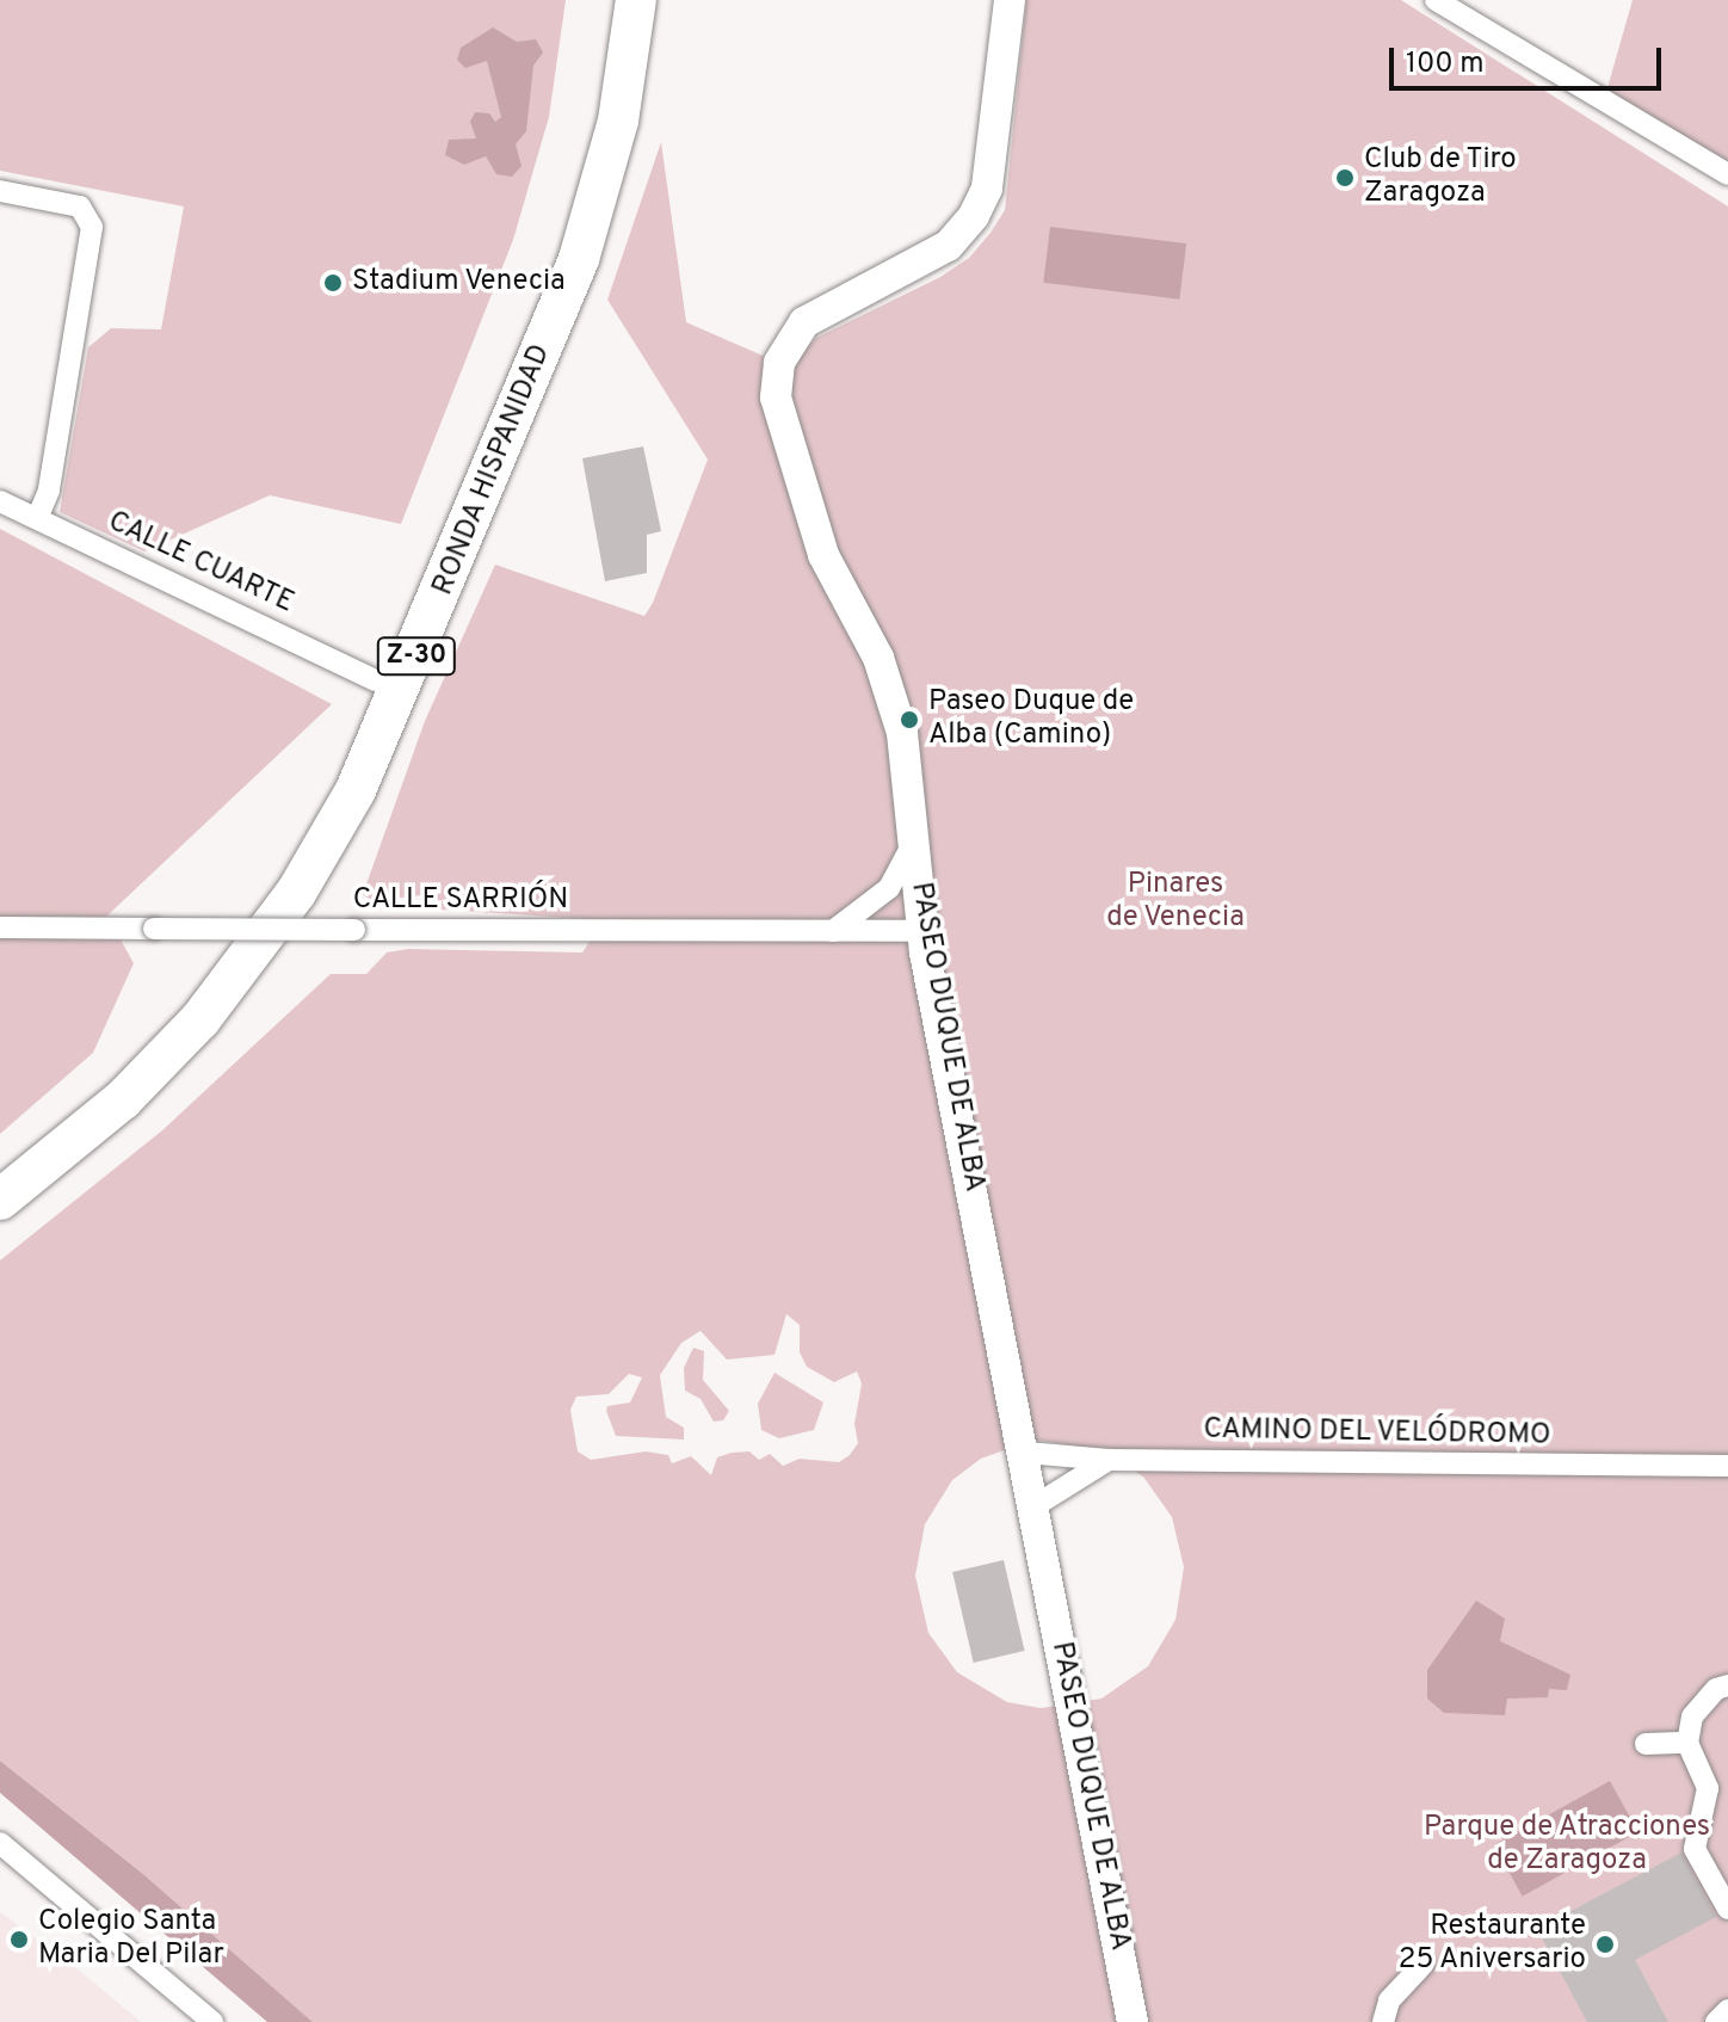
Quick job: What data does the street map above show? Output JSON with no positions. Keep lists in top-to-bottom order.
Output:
{
  "streets": {
    "highway": ["RONDA HISPANIDAD", "Z-30"],
    "street": [
      "CALLE CUARTE",
      "CALLE SARRIÓN",
      "PASEO DUQUE DE ALBA",
      "CAMINO DEL VELÓDROMO"
    ]
  },
  "crossings": [
    ["RONDA HISPANIDAD", "CALLE CUARTE"],
    ["CALLE SARRIÓN", "PASEO DUQUE DE ALBA"],
    ["PASEO DUQUE DE ALBA", "CAMINO DEL VELÓDROMO"]
  ],
  "parks": ["Pinares de Venecia", "Parque de Atracciones de Zaragoza"],
  "places": [
    "Club de Tiro Zaragoza",
    "Stadium Venecia",
    "Paseo Duque de Alba (Camino)",
    "Colegio Santa Maria Del Pilar",
    "Restaurante 25 Aniversario"
  ],
  "scale_bar": "100 m"
}
